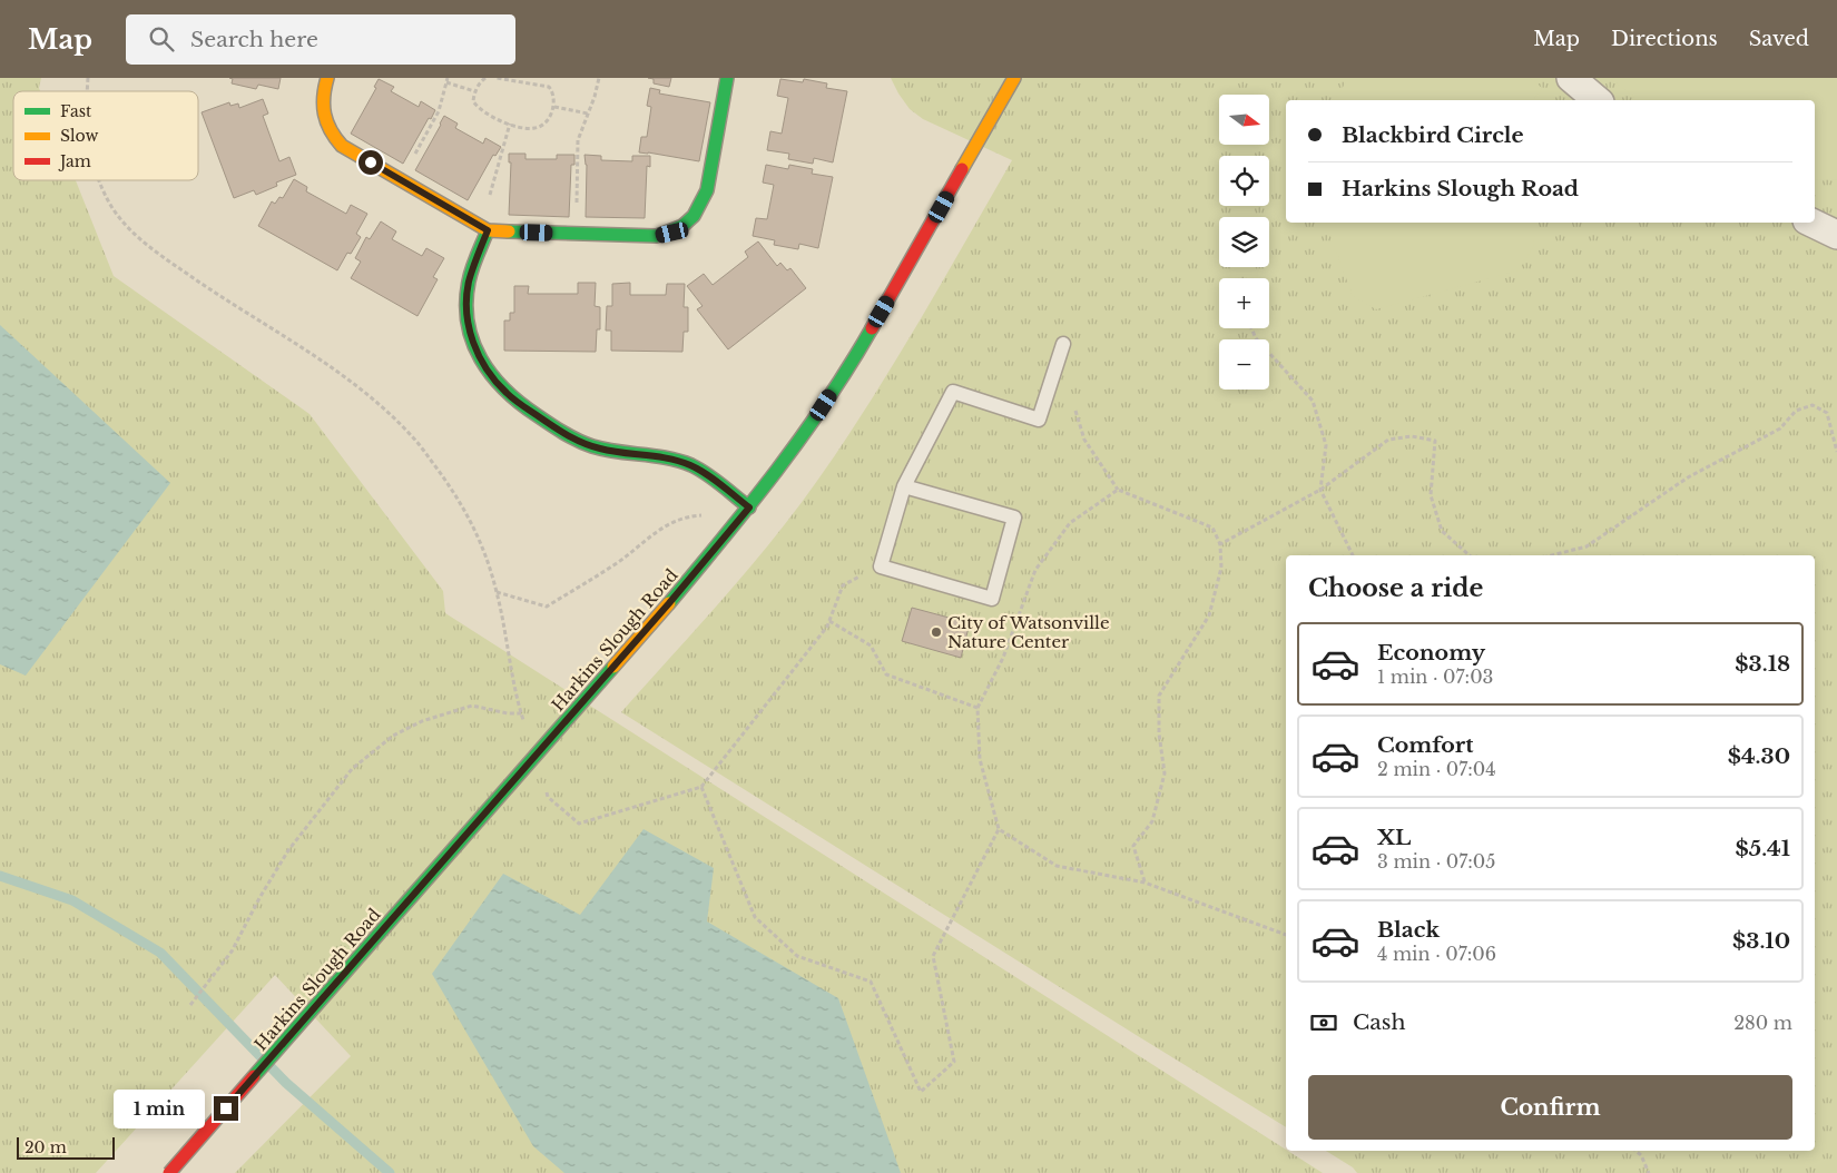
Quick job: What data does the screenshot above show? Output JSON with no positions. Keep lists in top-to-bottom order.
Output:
{
  "streets": {
    "main road": ["Harkins Slough Road"]
  },
  "places": ["City of Watsonville Nature Center"],
  "legend": ["Fast", "Slow", "Jam"],
  "scale_bar": "20 m",
  "north": "right",
  "page": {
    "header": "Map",
    "search": "Search here",
    "nav": ["Map", "Directions", "Saved"],
    "map_buttons": ["+", "−"],
    "banner": ["Blackbird Circle", "Harkins Slough Road"],
    "heading": "Choose a ride",
    "list": [
      {
        "name": "Economy",
        "note": "1 min · 07:03",
        "value": "$3.18"
      },
      {
        "name": "Comfort",
        "note": "2 min · 07:04",
        "value": "$4.30"
      },
      {
        "name": "XL",
        "note": "3 min · 07:05",
        "value": "$5.41"
      },
      {
        "name": "Black",
        "note": "4 min · 07:06",
        "value": "$3.10"
      }
    ],
    "pay": ["Cash", "280 m"],
    "buttons": "Confirm",
    "bubble": "1 min",
    "scale": "20 m"
  }
}
